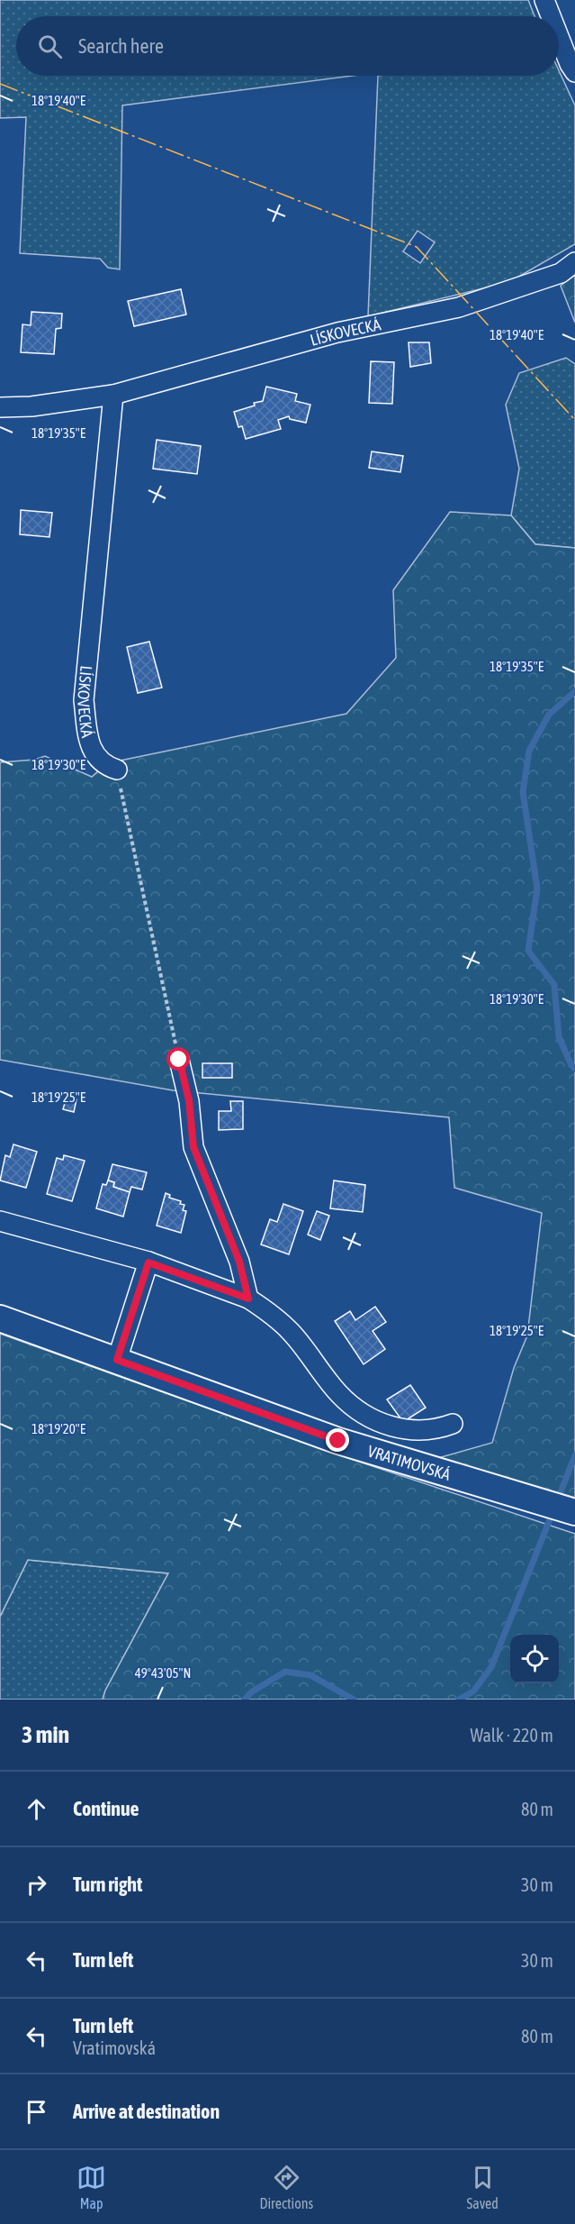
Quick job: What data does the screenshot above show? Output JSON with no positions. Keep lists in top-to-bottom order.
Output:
{
  "streets": {
    "main road": ["VRATIMOVSKÁ"],
    "street": ["LÍSKOVECKÁ"]
  },
  "page": {
    "search": "Search here",
    "heading": ["3 min", "Walk · 220 m"],
    "list": [
      ["Continue", "80 m"],
      ["Turn right", "30 m"],
      ["Turn left", "30 m"],
      ["Turn left", "Vratimovská", "80 m"],
      "Arrive at destination"
    ],
    "nav": ["Map", "Directions", "Saved"]
  },
  "coordinates": [
    "18°19'40\"E",
    "18°19'35\"E",
    "18°19'30\"E",
    "18°19'25\"E",
    "18°19'20\"E",
    "49°43'05\"N"
  ]
}
